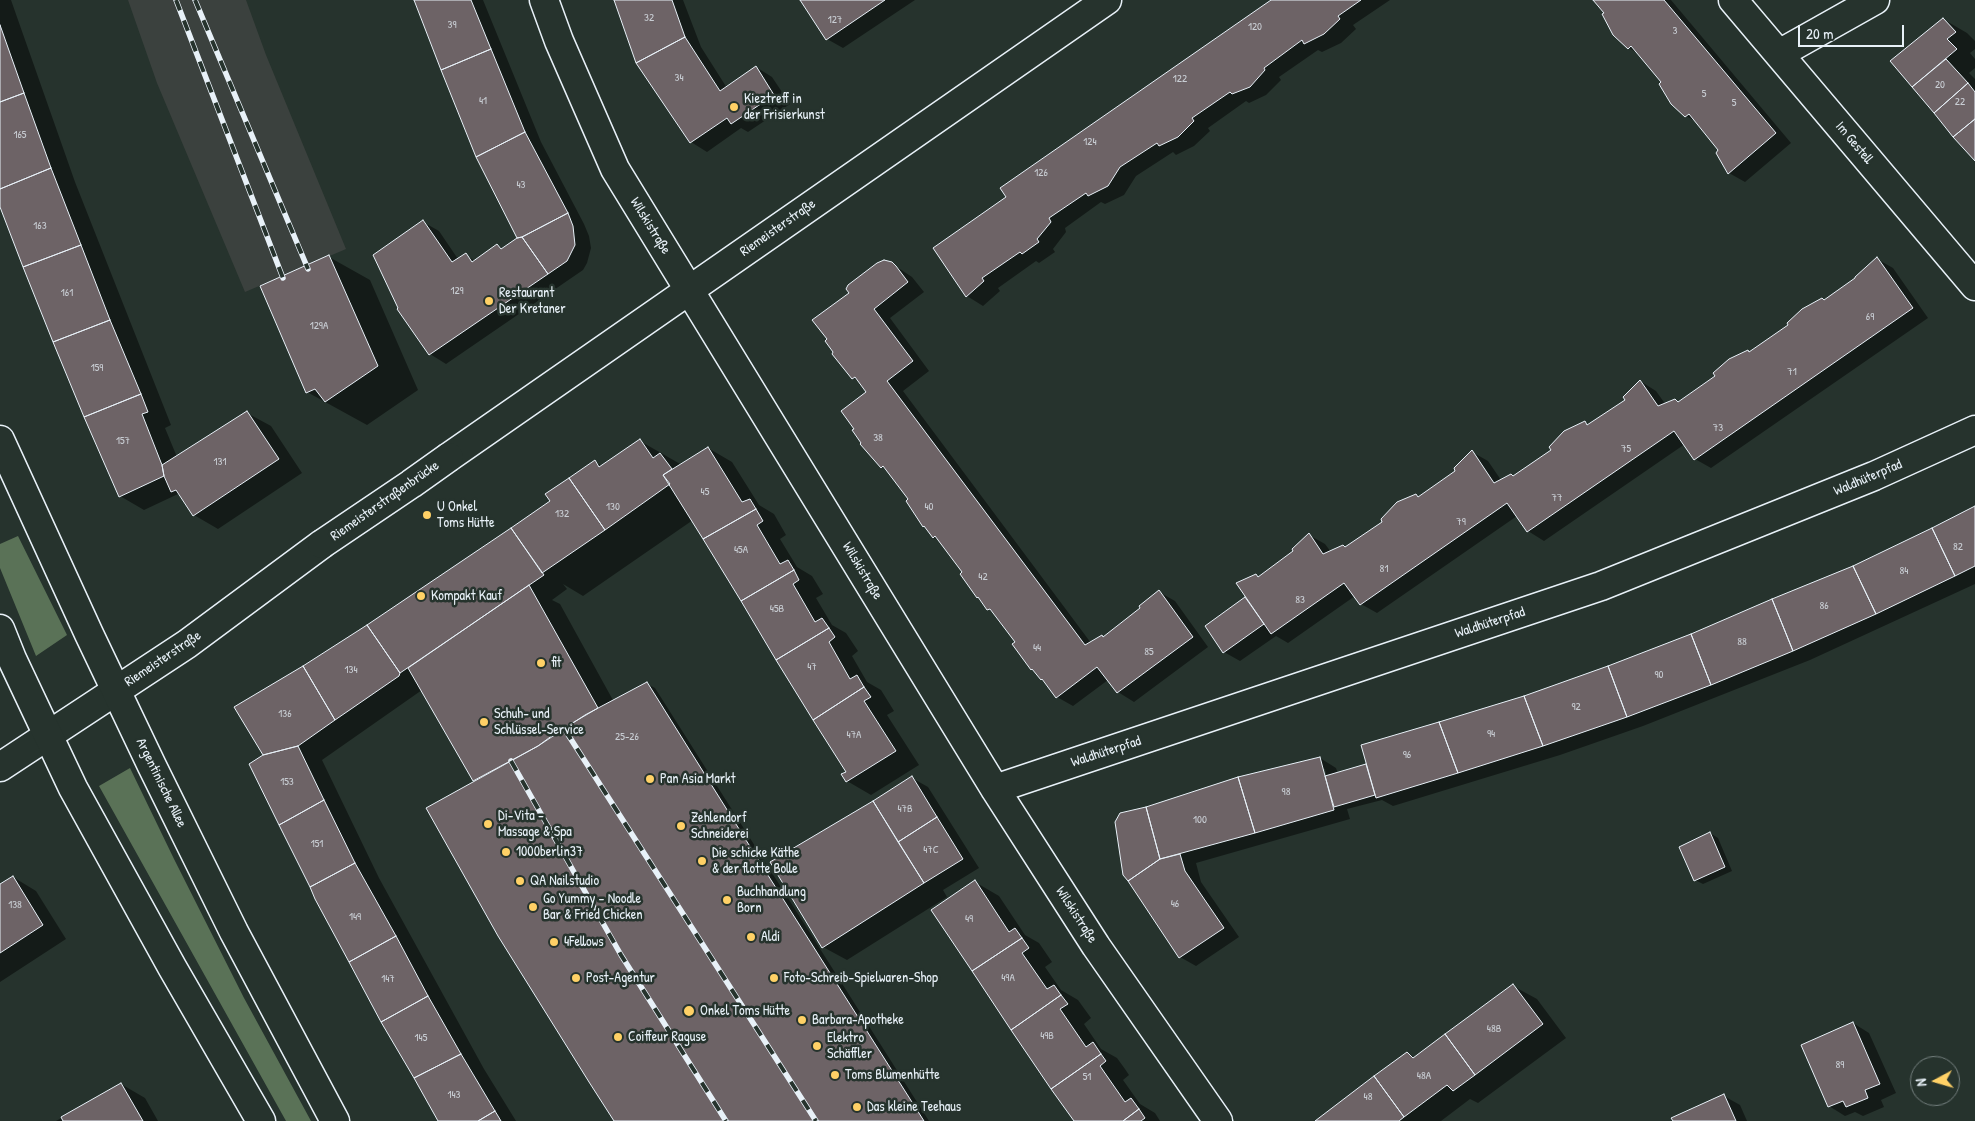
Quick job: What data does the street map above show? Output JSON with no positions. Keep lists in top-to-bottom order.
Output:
{
  "streets": {
    "street": [
      "Im Gestell",
      "Wilskistraße",
      "Riemeisterstraße",
      "Waldhüterpfad",
      "Riemeisterstraßenbrücke",
      "Argentinische Allee"
    ]
  },
  "crossings": [
    ["Wilskistraße", "Riemeisterstraße"],
    ["Wilskistraße", "Waldhüterpfad"],
    ["Riemeisterstraße", "Riemeisterstraßenbrücke"],
    ["Riemeisterstraße", "Argentinische Allee"]
  ],
  "places": [
    "Kieztreff in der Frisierkunst",
    "Restaurant Der Kretaner",
    "U Onkel Toms Hütte",
    "Kompakt Kauf",
    "fit",
    "Schuh- und Schlüssel-Service",
    "Pan Asia Markt",
    "Di-Vita – Massage & Spa",
    "Zehlendorf Schneiderei",
    "1000berlin37",
    "Die schicke Käthe & der flotte Bolle",
    "QA Nailstudio",
    "Buchhandlung Born",
    "Go Yummy – Noodle Bar & Fried Chicken",
    "Aldi",
    "4Fellows",
    "Post-Agentur",
    "Foto-Schreib-Spielwaren-Shop",
    "Onkel Toms Hütte",
    "Barbara-Apotheke",
    "Coiffeur Raguse",
    "Elektro Schäffler",
    "Toms Blumenhütte",
    "Das kleine Teehaus"
  ],
  "house_numbers": [
    "32",
    "127",
    "39",
    "120",
    "3",
    "34",
    "122",
    "20",
    "5",
    "41",
    "22",
    "5",
    "165",
    "124",
    "126",
    "43",
    "163",
    "129",
    "161",
    "69",
    "129A",
    "159",
    "71",
    "73",
    "38",
    "157",
    "75",
    "131",
    "45",
    "77",
    "130",
    "40",
    "132",
    "79",
    "82",
    "45A",
    "81",
    "84",
    "42",
    "83",
    "86",
    "45B",
    "88",
    "44",
    "85",
    "47",
    "134",
    "90",
    "92",
    "136",
    "94",
    "47A",
    "25-26",
    "96",
    "153",
    "98",
    "47B",
    "100",
    "151",
    "47C",
    "46",
    "138",
    "149",
    "49",
    "49A",
    "147",
    "48B",
    "49B",
    "145",
    "89",
    "48A",
    "51",
    "143",
    "48"
  ],
  "scale_bar": "20 m",
  "north": "left"
}
